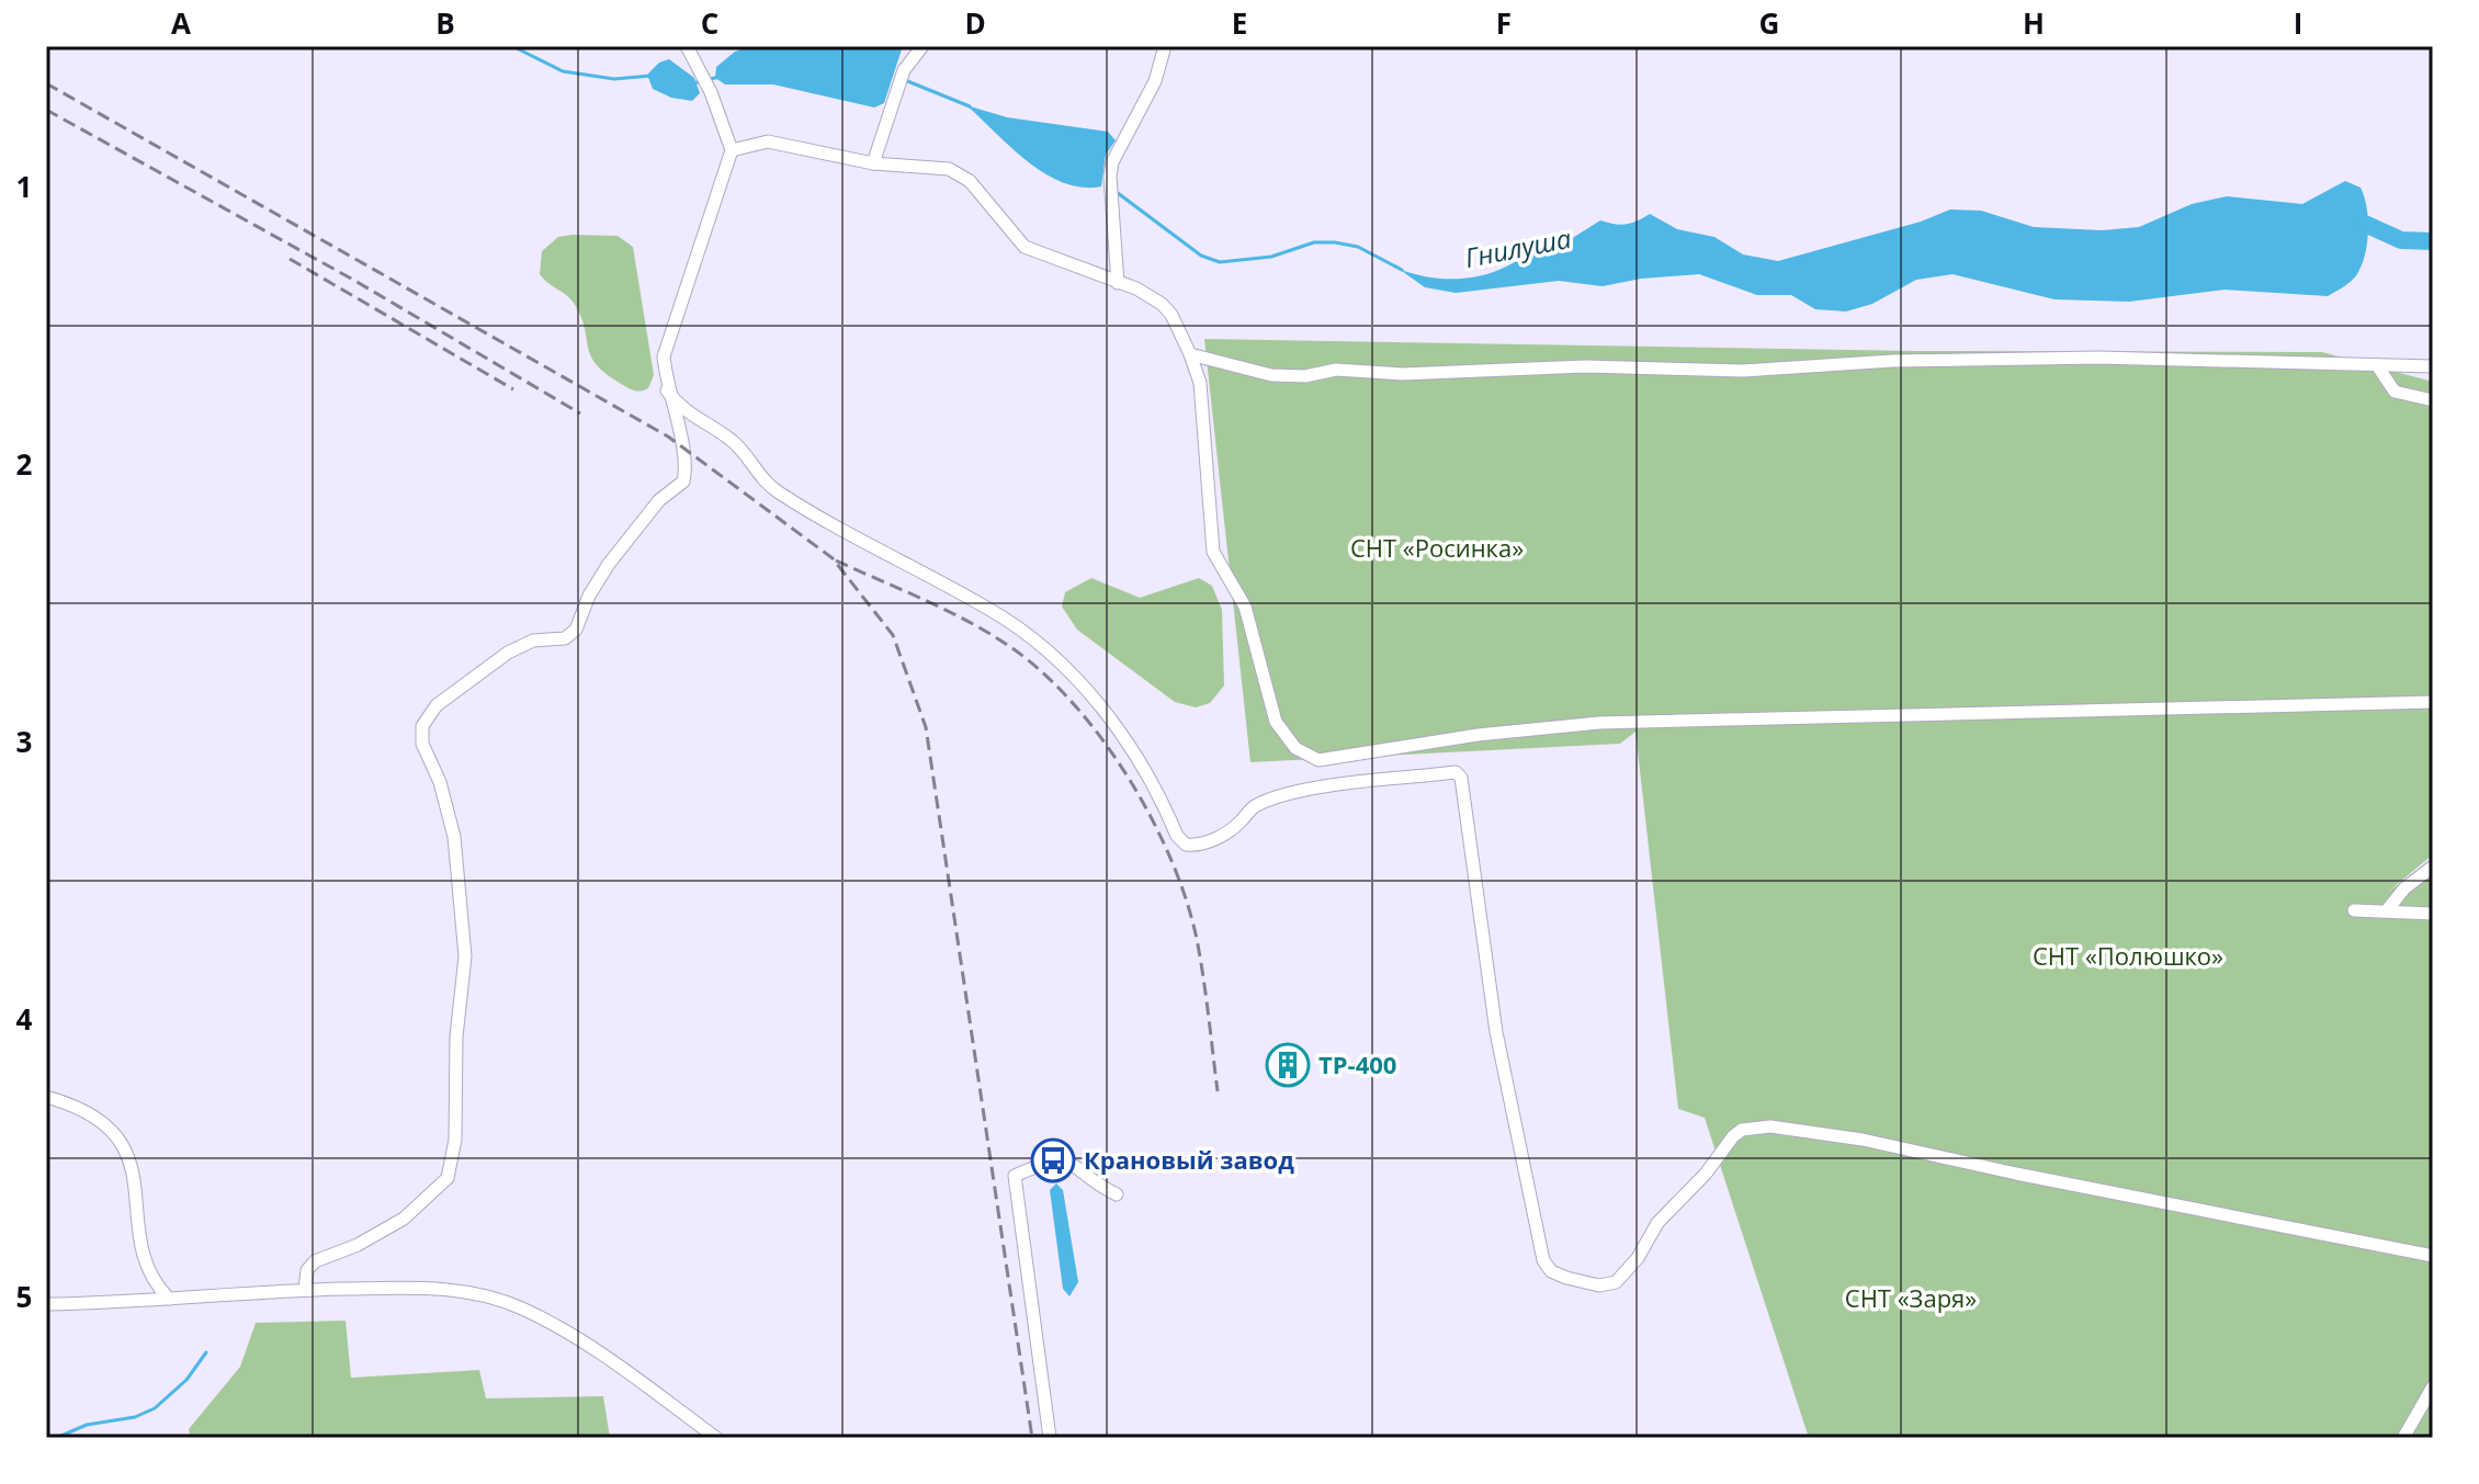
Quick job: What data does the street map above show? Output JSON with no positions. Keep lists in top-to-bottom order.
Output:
{
  "water": ["Гнилуша"],
  "parks": ["СНТ «Росинка»", "СНТ «Полюшко»", "СНТ «Заря»"],
  "places": {
    "building": ["ТР-400"],
    "bus stop": ["Крановый завод"]
  },
  "grid": {
    "columns": [
      "A",
      "B",
      "C",
      "D",
      "E",
      "F",
      "G",
      "H",
      "I"
    ],
    "rows": [
      "1",
      "2",
      "3",
      "4",
      "5"
    ]
  }
}
